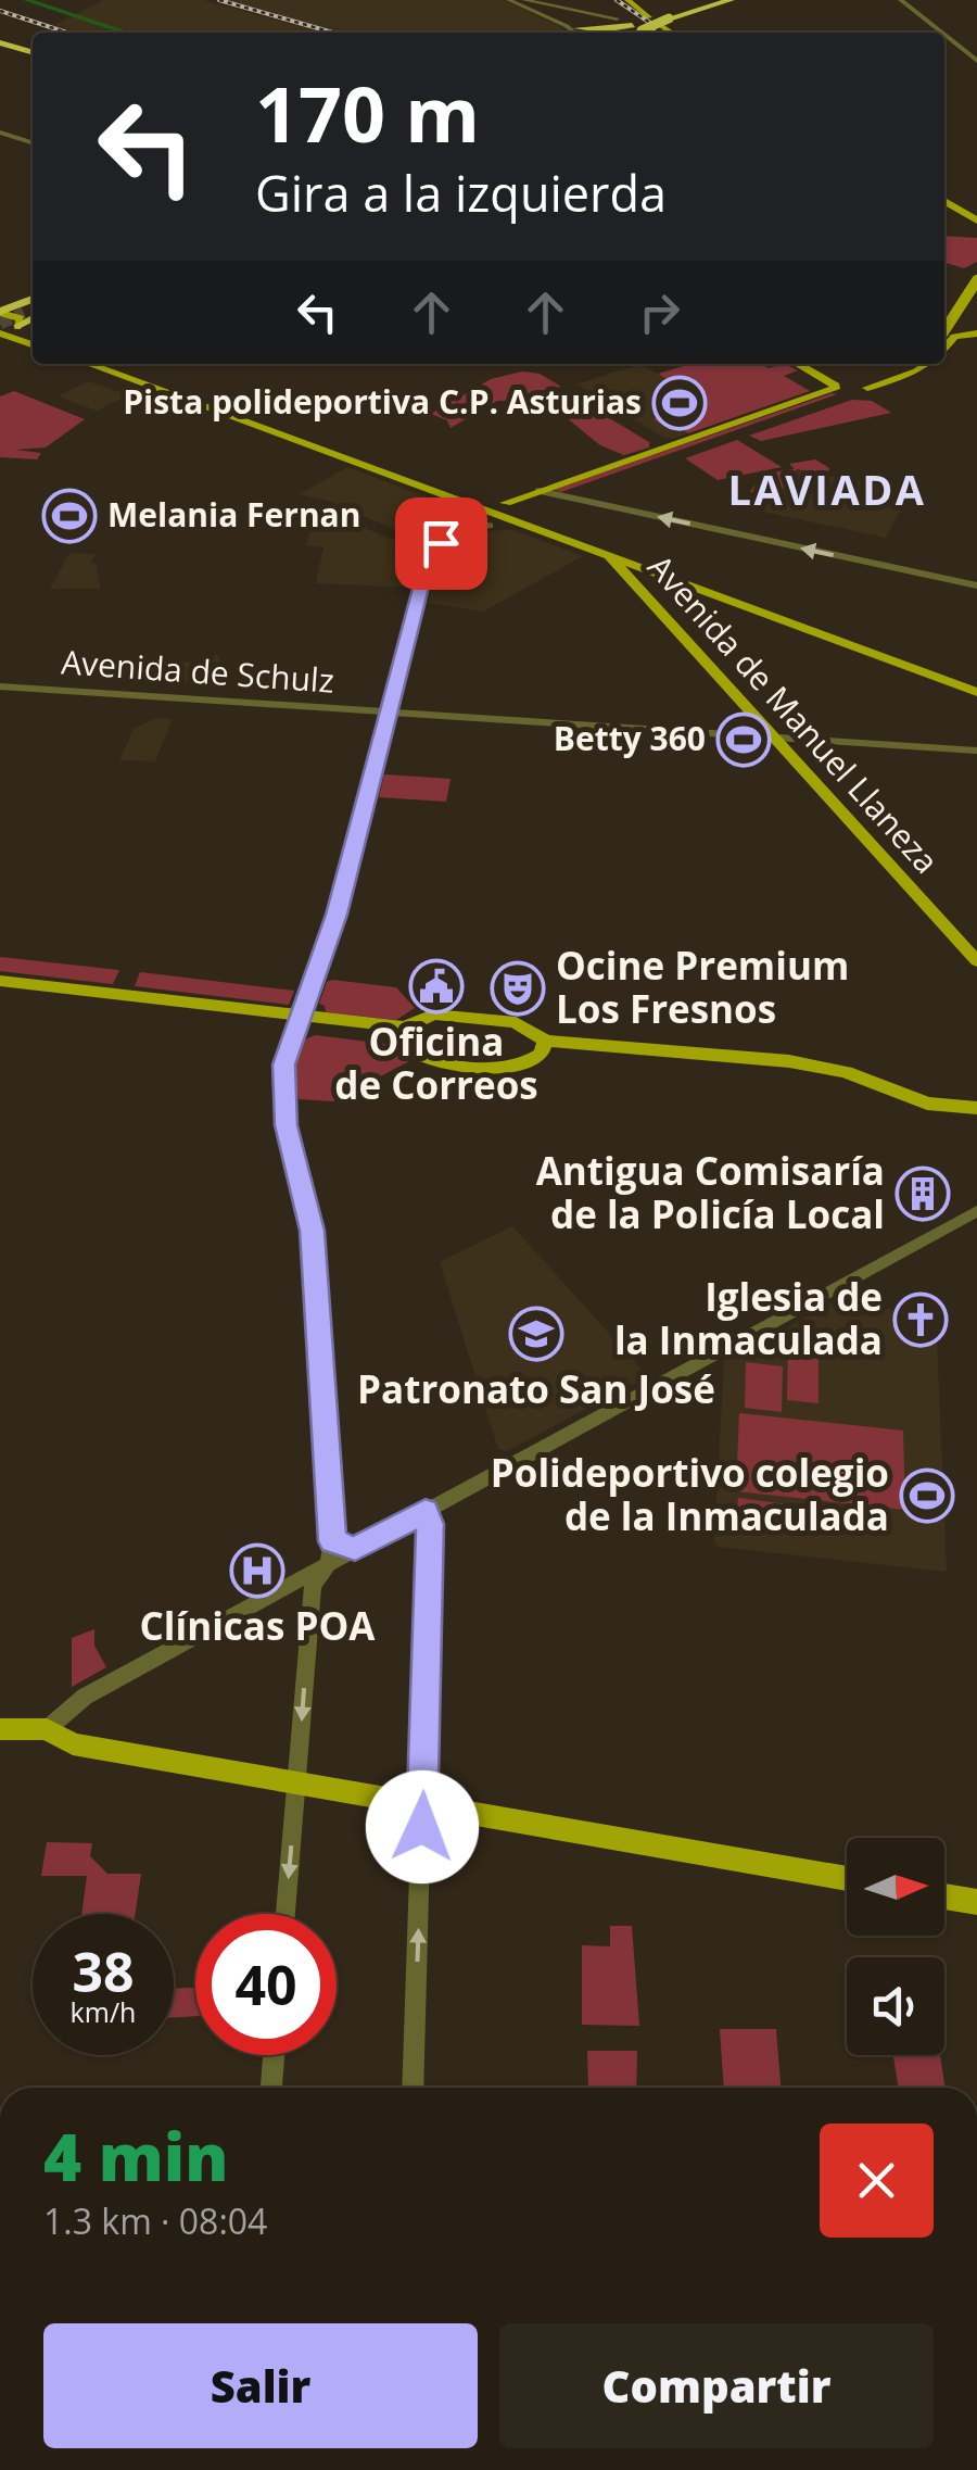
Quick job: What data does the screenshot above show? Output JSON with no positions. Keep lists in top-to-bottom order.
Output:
{
  "streets": {
    "main road": ["Avenida de Manuel Llaneza"],
    "street": ["Avenida de Schulz"]
  },
  "crossings": [
    ["Avenida de Schulz", "Avenida de Manuel Llaneza"]
  ],
  "districts": ["LAVIADA"],
  "places": {
    "sports": [
      "Pista polideportiva C.P. Asturias",
      "Melania Fernan",
      "Betty 360",
      "Polideportivo colegio de la Inmaculada"
    ],
    "public building": ["Oficina de Correos"],
    "theatre": ["Ocine Premium Los Fresnos"],
    "building": ["Antigua Comisaría de la Policía Local"],
    "church": ["Iglesia de la Inmaculada"],
    "school or university": ["Patronato San José"],
    "hospital": ["Clínicas POA"]
  },
  "north": "right",
  "page": {
    "turn": ["170 m", "Gira a la izquierda"],
    "speed": "38 km/h",
    "limit": "40",
    "heading": ["4 min", "1.3 km · 08:04"],
    "buttons": ["Salir", "Compartir"]
  }
}
